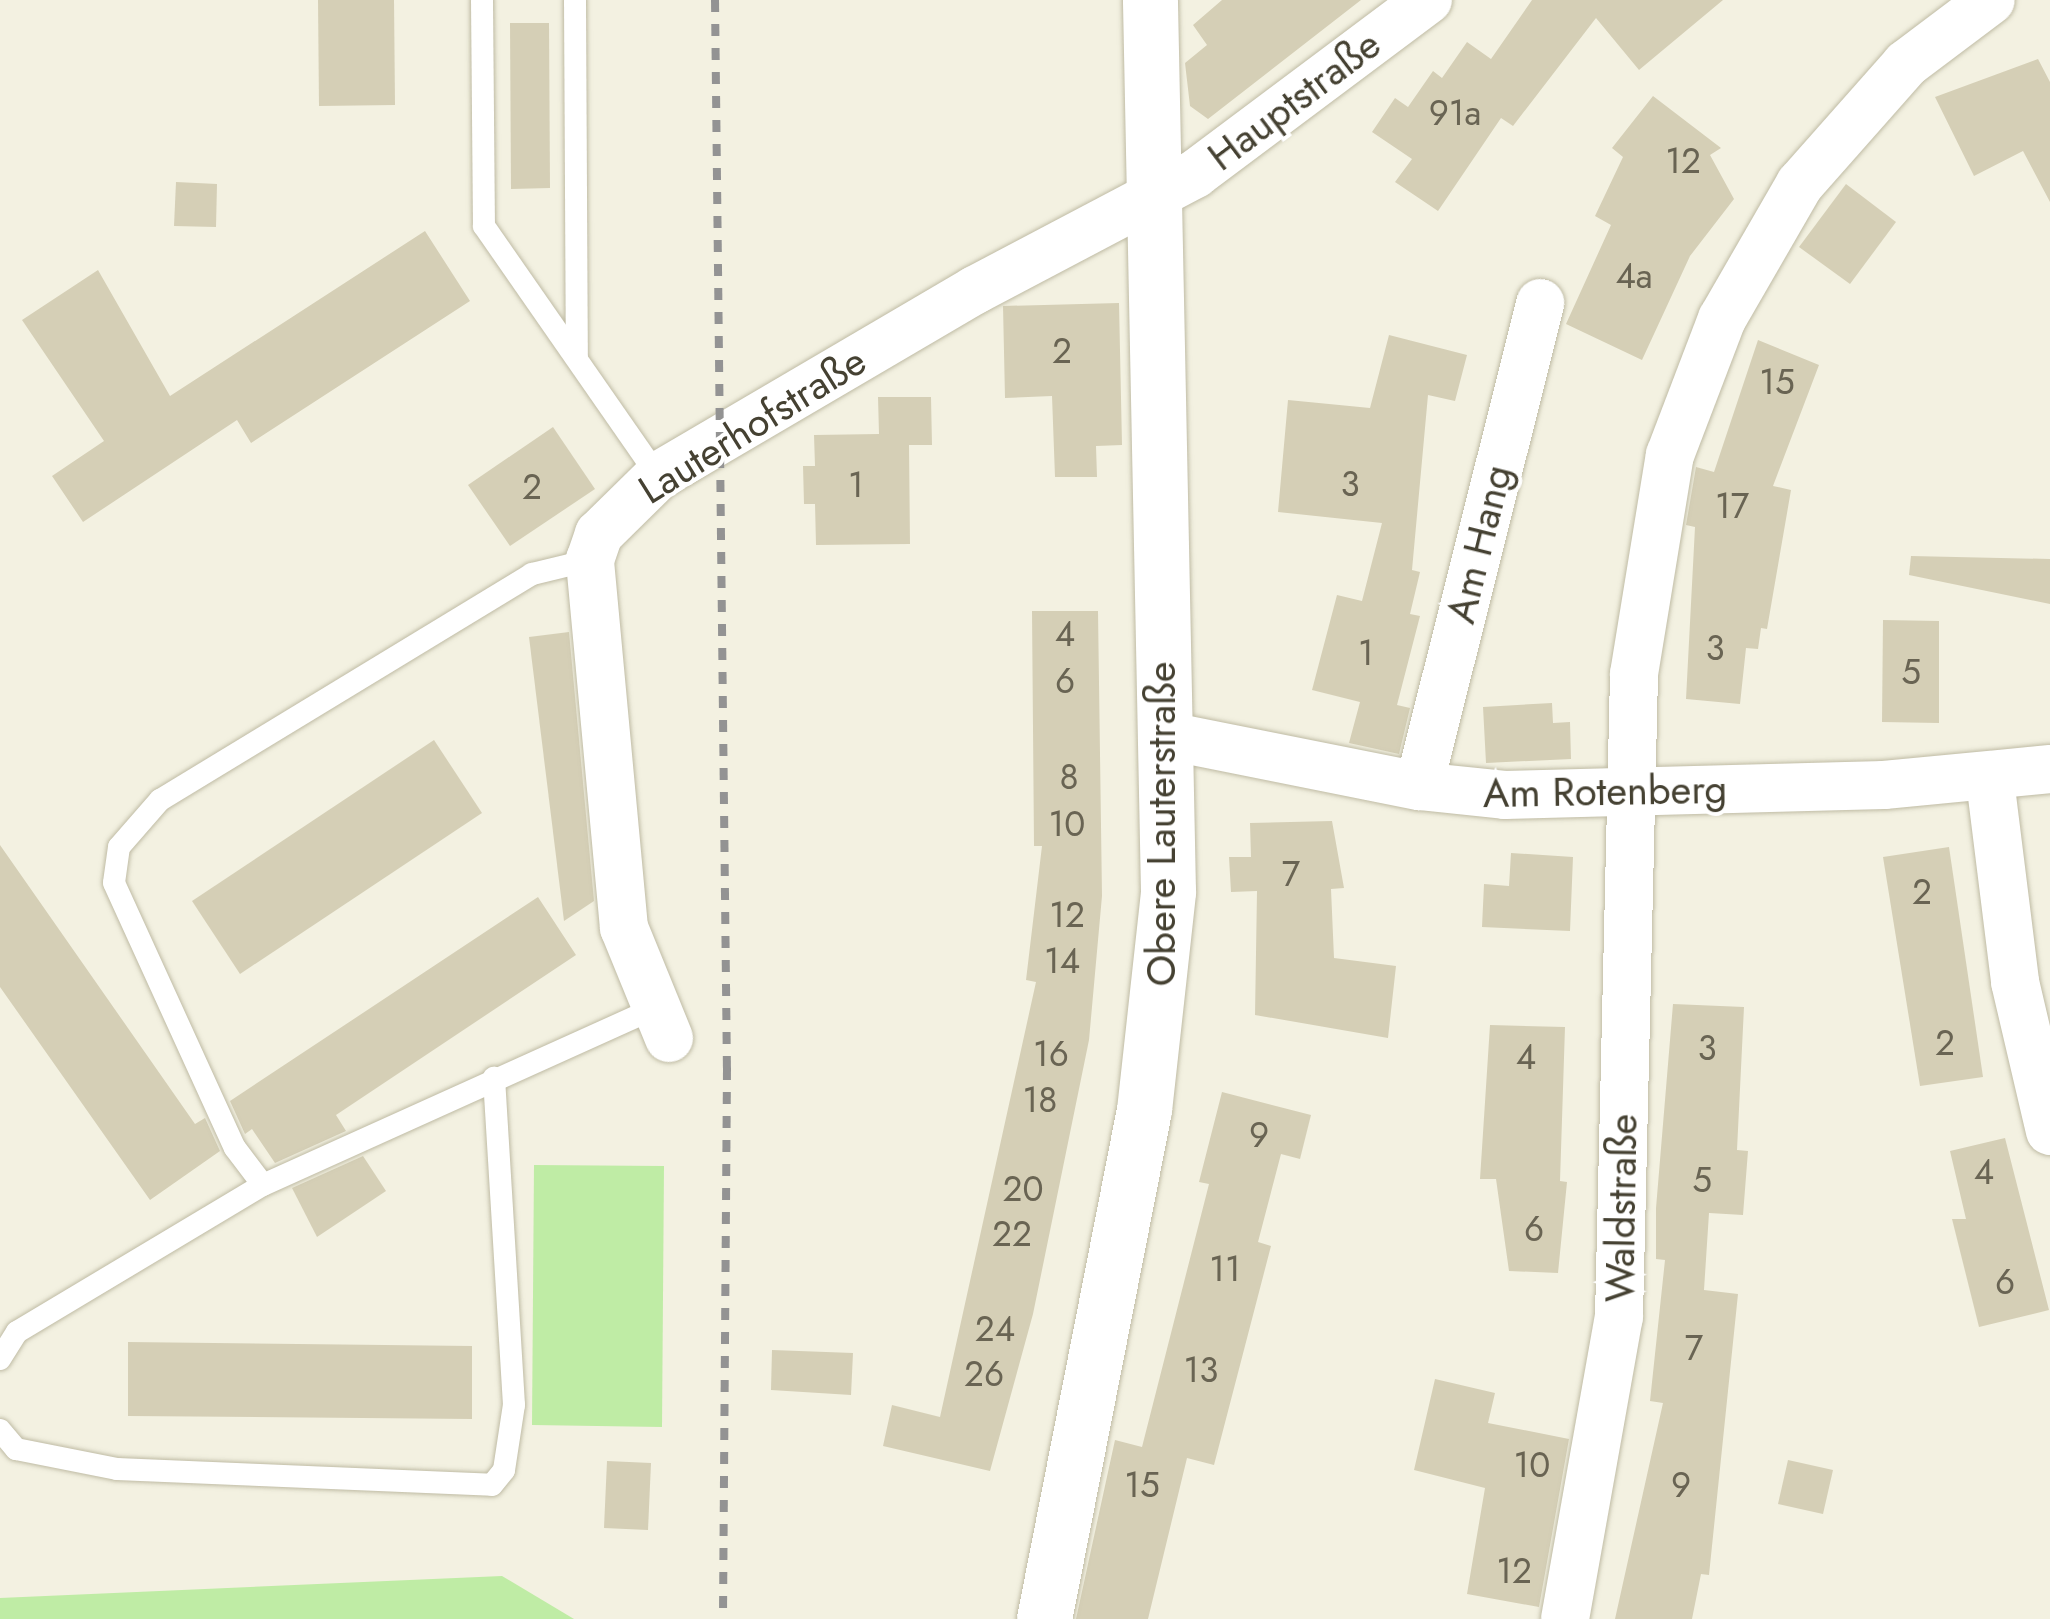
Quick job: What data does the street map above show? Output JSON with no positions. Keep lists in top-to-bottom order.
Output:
{
  "streets": {
    "street": [
      "Hauptstraße",
      "Lauterhofstraße",
      "Am Hang",
      "Am Rotenberg",
      "Obere Lauterstraße",
      "Waldstraße"
    ]
  },
  "crossings": [
    ["Hauptstraße", "Lauterhofstraße"],
    ["Hauptstraße", "Obere Lauterstraße"],
    ["Lauterhofstraße", "Obere Lauterstraße"],
    ["Am Hang", "Am Rotenberg"],
    ["Am Rotenberg", "Obere Lauterstraße"],
    ["Am Rotenberg", "Waldstraße"]
  ],
  "house_numbers": [
    "91a",
    "12",
    "4a",
    "2",
    "15",
    "3",
    "1",
    "2",
    "17",
    "4",
    "3",
    "1",
    "5",
    "6",
    "8",
    "10",
    "7",
    "2",
    "12",
    "14",
    "2",
    "3",
    "16",
    "4",
    "18",
    "9",
    "4",
    "5",
    "20",
    "6",
    "22",
    "11",
    "6",
    "24",
    "7",
    "13",
    "26",
    "10",
    "15",
    "9",
    "12"
  ]
}
